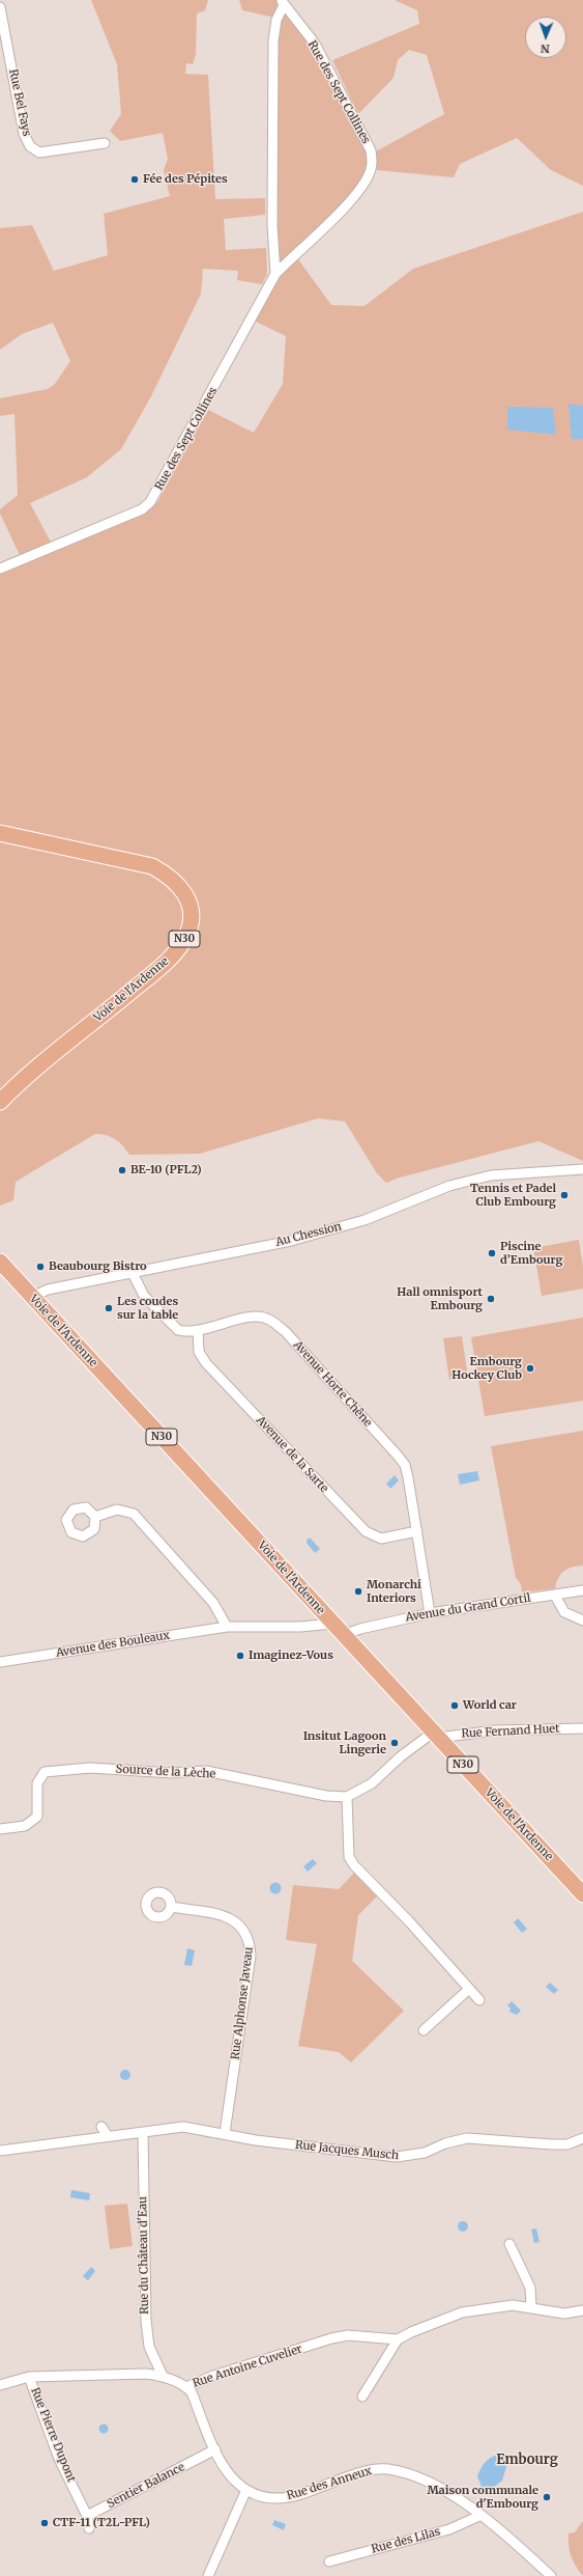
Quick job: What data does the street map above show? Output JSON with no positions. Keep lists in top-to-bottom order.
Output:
{
  "streets": {
    "main road": ["N30", "Voie de l'Ardenne"],
    "street": [
      "Rue des Sept Collines",
      "Rue Bel Fays",
      "Au Chession",
      "Avenue Horte Chêne",
      "Avenue de la Sarte",
      "Avenue du Grand Cortil",
      "Avenue des Bouleaux",
      "Rue Fernand Huet",
      "Source de la Lèche",
      "Rue Alphonse Javeau",
      "Rue Jacques Musch",
      "Rue du Château d'Eau",
      "Rue Antoine Cuvelier",
      "Rue Pierre Dupont",
      "Rue des Anneux",
      "Sentier Balance",
      "Rue des Lilas"
    ]
  },
  "crossings": [
    ["Voie de l'Ardenne", "Au Chession"],
    ["Voie de l'Ardenne", "Avenue du Grand Cortil"],
    ["Voie de l'Ardenne", "Avenue des Bouleaux"],
    ["Voie de l'Ardenne", "Rue Fernand Huet"],
    ["Au Chession", "Avenue Horte Chêne"],
    ["Avenue Horte Chêne", "Avenue de la Sarte"],
    ["Avenue Horte Chêne", "Avenue du Grand Cortil"],
    ["Avenue du Grand Cortil", "Avenue des Bouleaux"],
    ["Rue Alphonse Javeau", "Rue Jacques Musch"],
    ["Rue Jacques Musch", "Rue du Château d'Eau"],
    ["Rue du Château d'Eau", "Rue Antoine Cuvelier"],
    ["Rue Antoine Cuvelier", "Rue Pierre Dupont"],
    ["Rue Pierre Dupont", "Sentier Balance"],
    ["Rue des Anneux", "Rue des Lilas"]
  ],
  "districts": ["Embourg"],
  "places": [
    "Fée des Pépites",
    "BE-10 (PFL2)",
    "Tennis et Padel Club Embourg",
    "Piscine d’Embourg",
    "Beaubourg Bistro",
    "Hall omnisport Embourg",
    "Les coudes sur la table",
    "Embourg Hockey Club",
    "Monarchi Interiors",
    "Imaginez-Vous",
    "World car",
    "Insitut Lagoon Lingerie",
    "Maison communale d'Embourg",
    "CTF-11 (T2L-PFL)"
  ],
  "north": "bottom"
}
